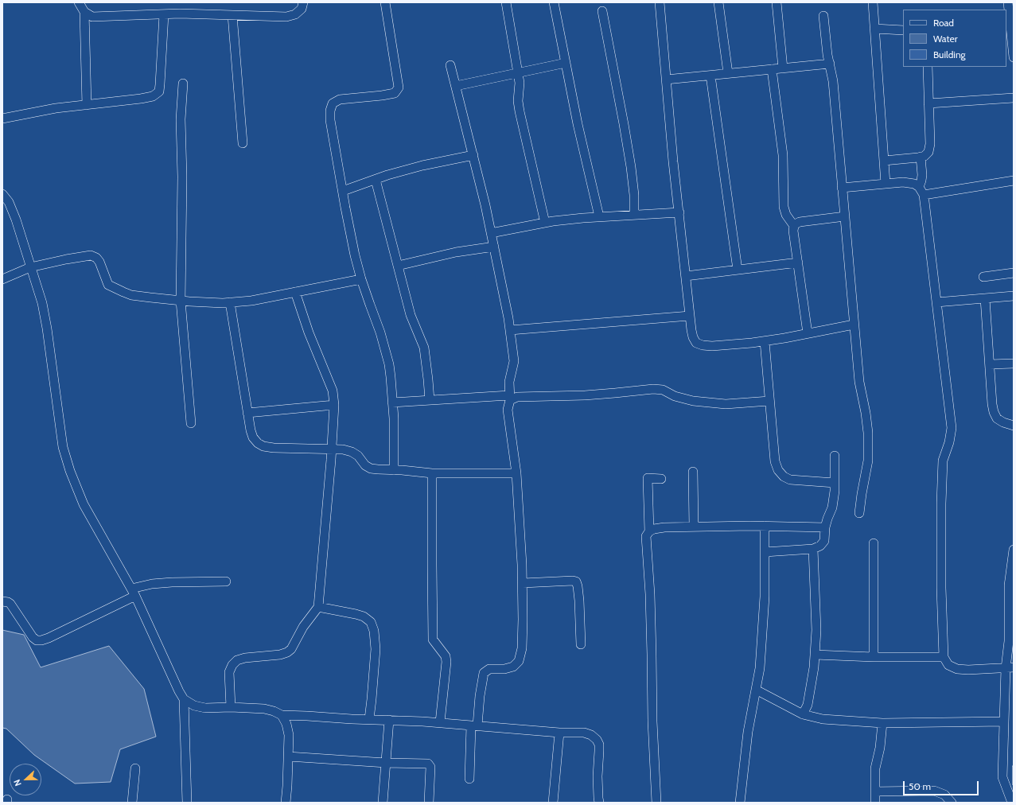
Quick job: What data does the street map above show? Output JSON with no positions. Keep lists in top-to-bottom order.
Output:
{
  "legend": ["Road", "Water", "Building"],
  "scale_bar": "50 m",
  "north": "left"
}
